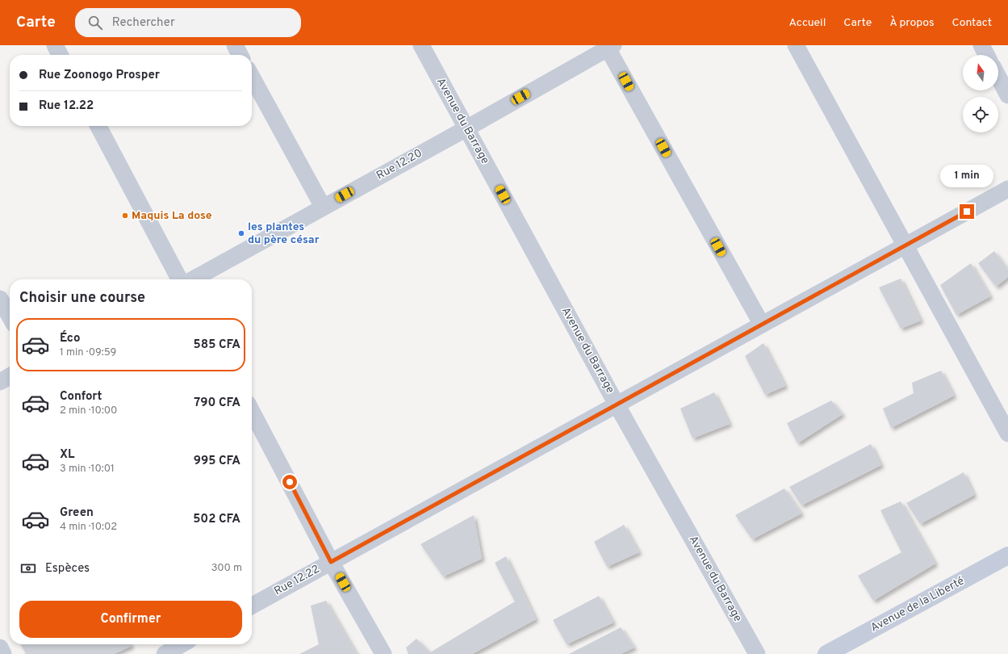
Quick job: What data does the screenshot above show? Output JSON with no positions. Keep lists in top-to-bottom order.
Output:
{
  "streets": {
    "main road": ["Avenue de la Liberté"],
    "street": ["Avenue du Barrage", "Rue 12.20", "Rue 12.22"]
  },
  "crossings": [
    ["Avenue du Barrage", "Rue 12.20"],
    ["Avenue du Barrage", "Rue 12.22"]
  ],
  "places": ["Maquis La dose", "les plantes du père césar"],
  "north": "top",
  "page": {
    "header": "Carte",
    "search": "Rechercher",
    "nav": [
      "Accueil",
      "Carte",
      "À propos",
      "Contact"
    ],
    "banner": ["Rue Zoonogo Prosper", "Rue 12.22"],
    "bubble": "1 min",
    "heading": "Choisir une course",
    "list": [
      {
        "name": "Éco",
        "note": "1 min · 09:59",
        "value": "585 CFA"
      },
      {
        "name": "Confort",
        "note": "2 min · 10:00",
        "value": "790 CFA"
      },
      {
        "name": "XL",
        "note": "3 min · 10:01",
        "value": "995 CFA"
      },
      {
        "name": "Green",
        "note": "4 min · 10:02",
        "value": "502 CFA"
      }
    ],
    "pay": ["Espèces", "300 m"],
    "buttons": "Confirmer"
  }
}
